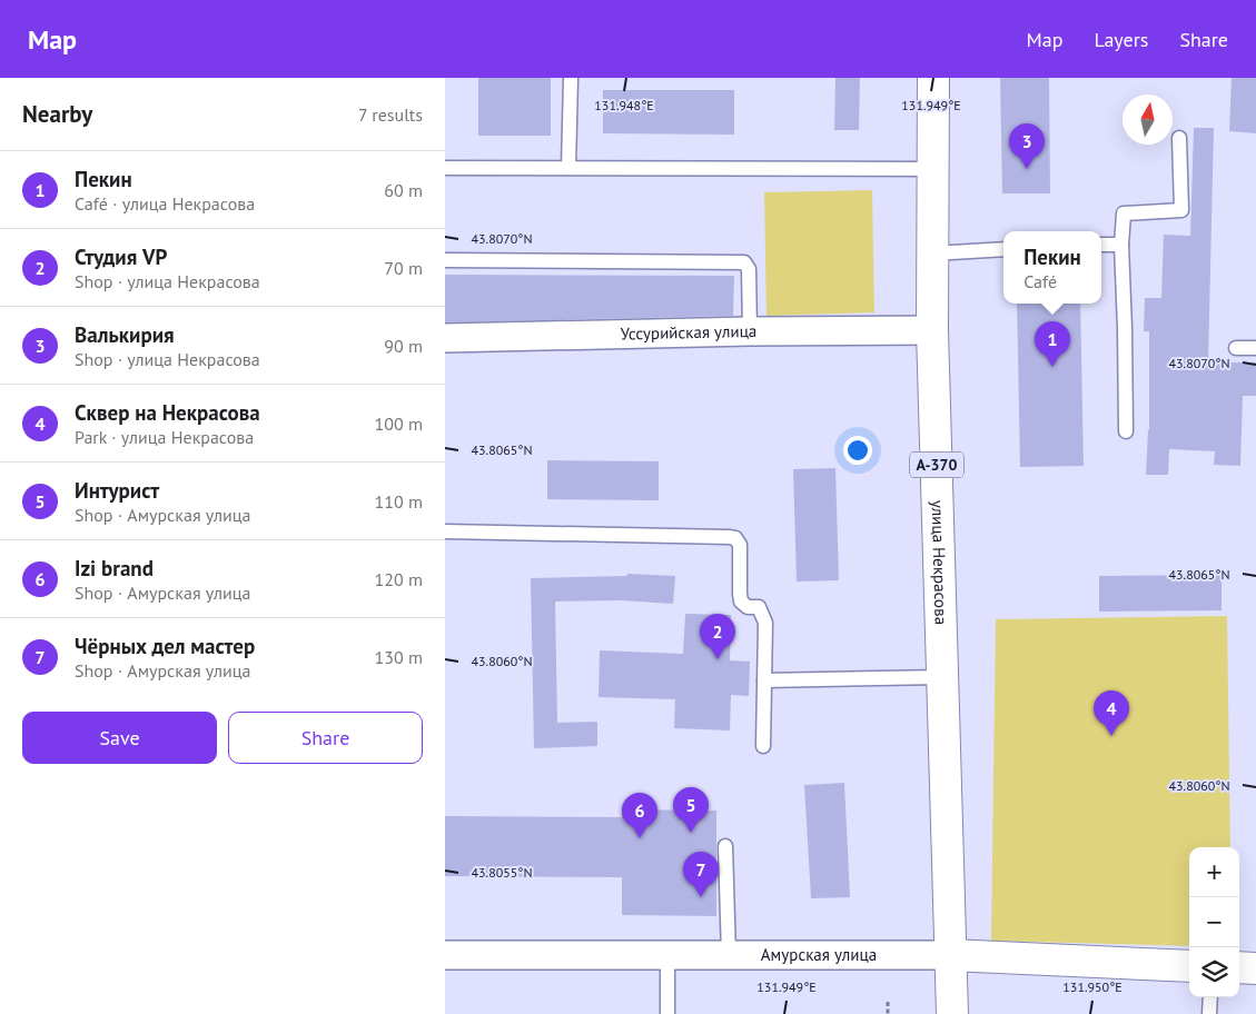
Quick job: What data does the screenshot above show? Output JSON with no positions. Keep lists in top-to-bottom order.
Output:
{
  "streets": {
    "main road": ["А-370", "улица Некрасова", "Амурская улица"],
    "street": ["Уссурийская улица"]
  },
  "crossings": [
    ["Уссурийская улица", "улица Некрасова"],
    ["улица Некрасова", "Амурская улица"]
  ],
  "north": "top",
  "page": {
    "header": "Map",
    "nav": ["Map", "Layers", "Share"],
    "heading": ["Nearby", "7 results"],
    "pins": [
      "3",
      "1",
      "2",
      "4",
      "5",
      "6",
      "7"
    ],
    "list": [
      {
        "mark": "1",
        "name": "Пекин",
        "note": "Café · улица Некрасова",
        "value": "60 m"
      },
      {
        "mark": "2",
        "name": "Студия VP",
        "note": "Shop · улица Некрасова",
        "value": "70 m"
      },
      {
        "mark": "3",
        "name": "Валькирия",
        "note": "Shop · улица Некрасова",
        "value": "90 m"
      },
      {
        "mark": "4",
        "name": "Сквер на Некрасова",
        "note": "Park · улица Некрасова",
        "value": "100 m"
      },
      {
        "mark": "5",
        "name": "Интурист",
        "note": "Shop · Амурская улица",
        "value": "110 m"
      },
      {
        "mark": "6",
        "name": "Izi brand",
        "note": "Shop · Амурская улица",
        "value": "120 m"
      },
      {
        "mark": "7",
        "name": "Чёрных дел мастер",
        "note": "Shop · Амурская улица",
        "value": "130 m"
      }
    ],
    "popup": ["Пекин", "Café"],
    "buttons": ["Save", "Share"],
    "map_buttons": ["+", "−"]
  },
  "coordinates": [
    "131.948°E",
    "131.949°E",
    "43.8070°N",
    "43.8065°N",
    "43.8060°N",
    "43.8055°N",
    "131.950°E"
  ]
}
